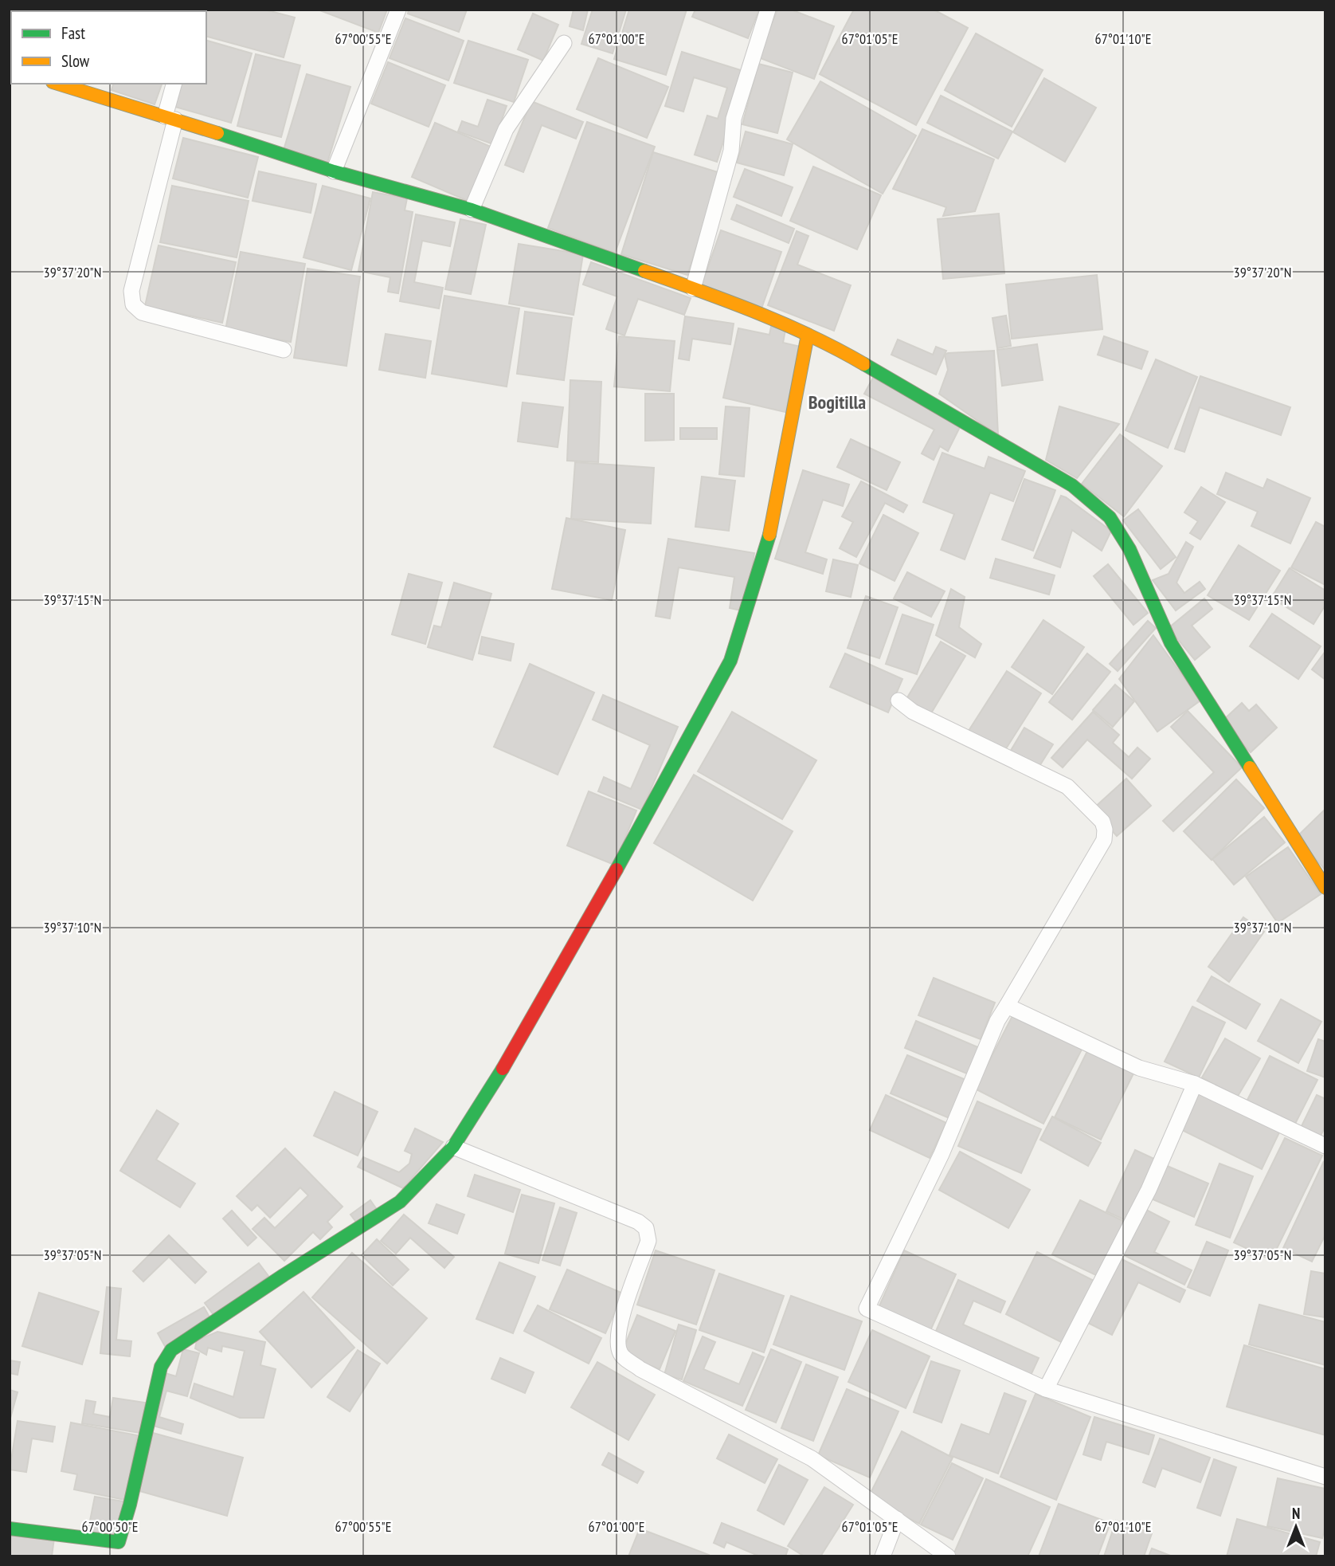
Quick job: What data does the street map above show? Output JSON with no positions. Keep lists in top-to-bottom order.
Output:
{
  "districts": ["Bogitilla"],
  "legend": ["Fast", "Slow"],
  "north": "top",
  "coordinates": [
    "67°00'55\"E",
    "67°01'00\"E",
    "67°01'05\"E",
    "67°01'10\"E",
    "39°37'20\"N",
    "39°37'15\"N",
    "39°37'10\"N",
    "39°37'05\"N",
    "67°00'50\"E"
  ]
}
